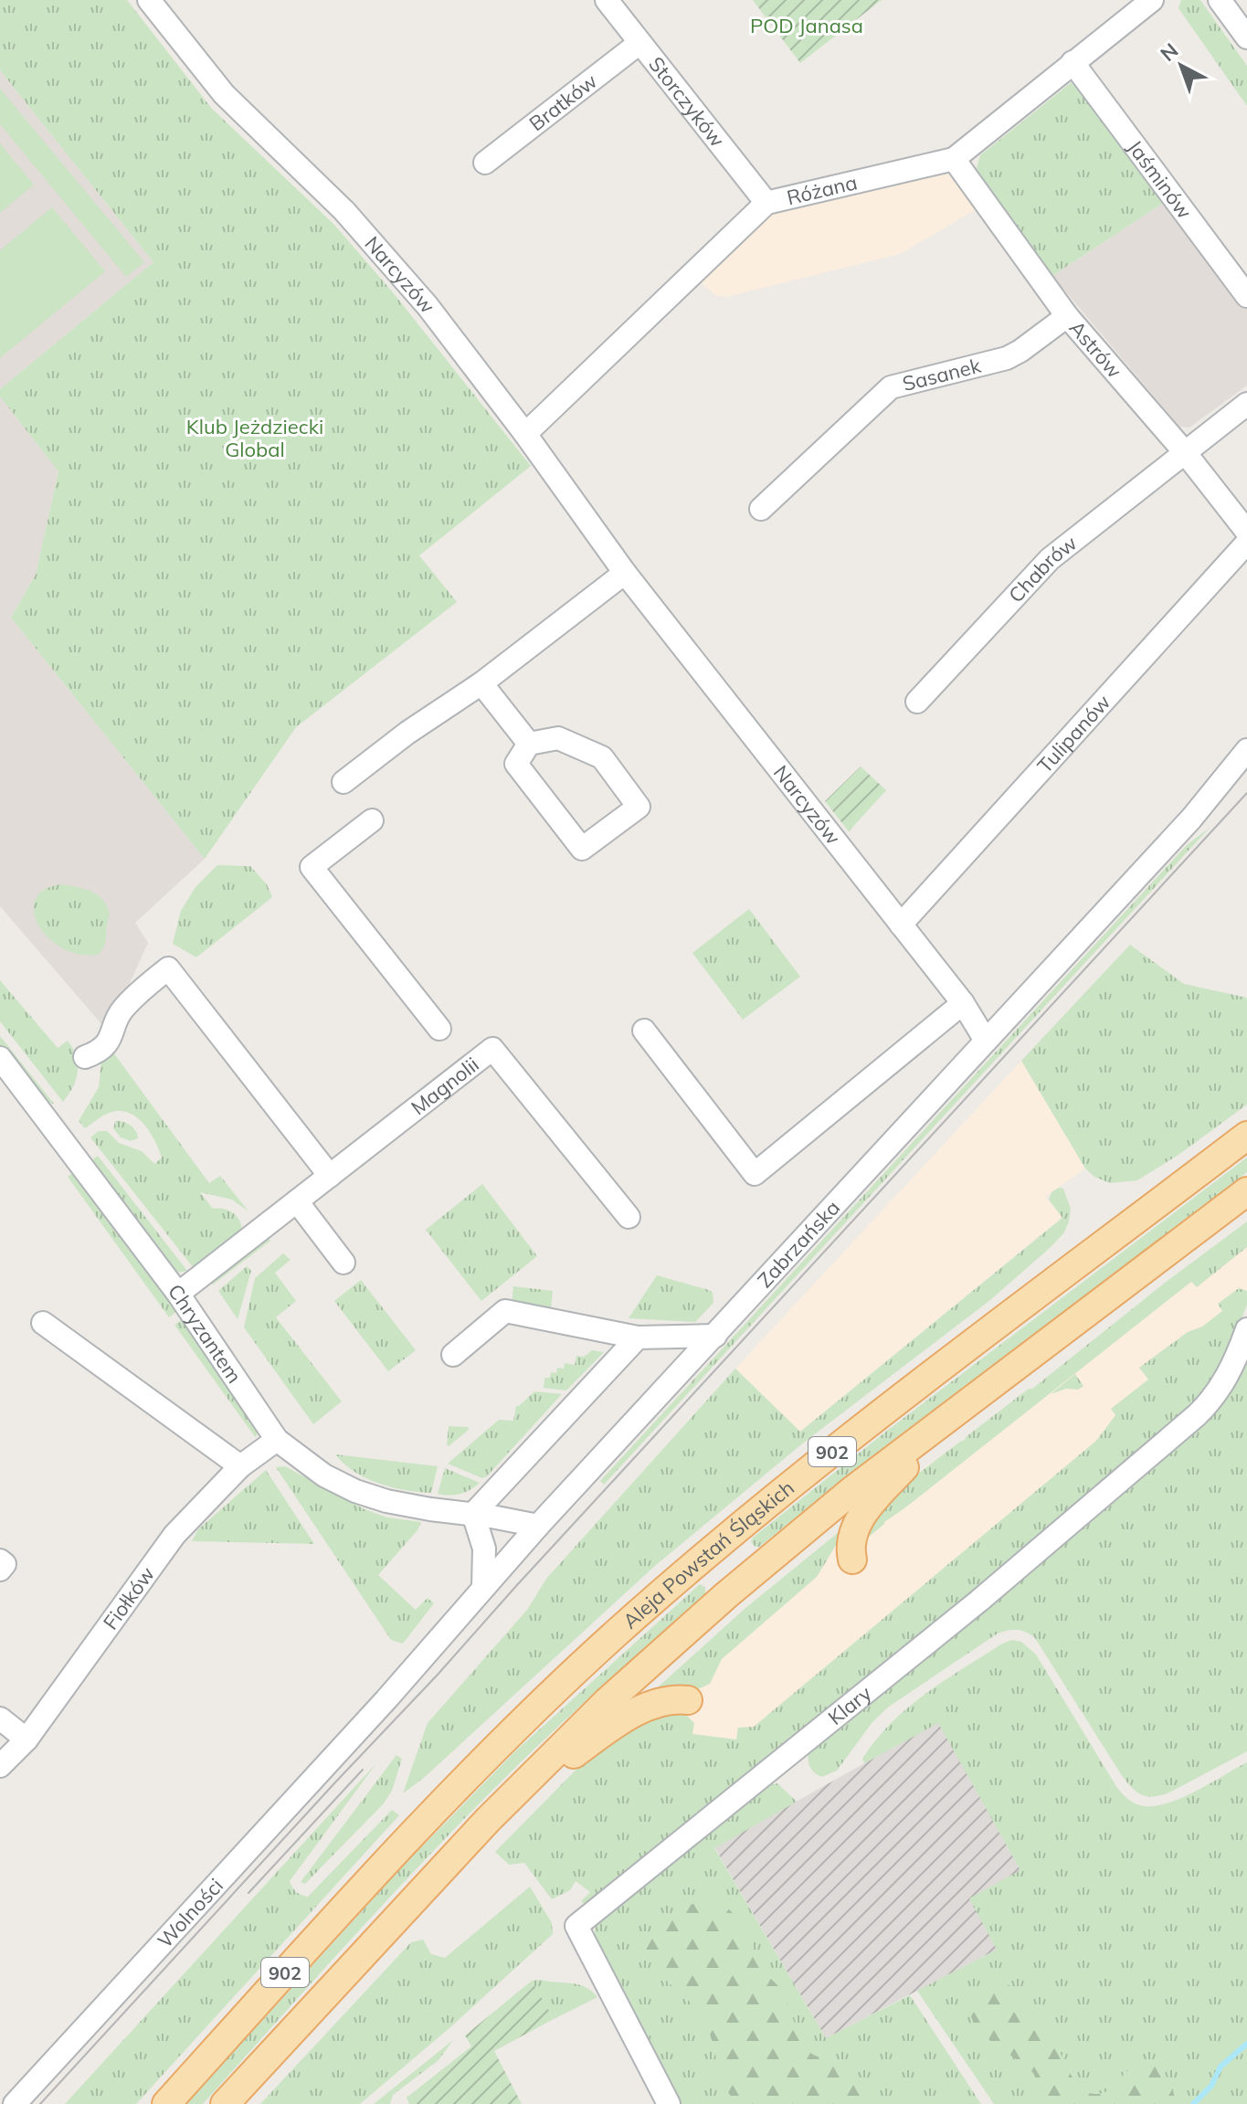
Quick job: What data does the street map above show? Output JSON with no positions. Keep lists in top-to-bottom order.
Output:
{
  "streets": {
    "main road": ["902", "Aleja Powstań Śląskich"],
    "street": [
      "Storczyków",
      "Bratków",
      "Jaśminów",
      "Różana",
      "Narcyzów",
      "Astrów",
      "Sasanek",
      "Chabrów",
      "Tulipanów",
      "Magnolii",
      "Zabrzańska",
      "Chryzantem",
      "Fiołków",
      "Klary",
      "Wolności"
    ]
  },
  "crossings": [
    ["Storczyków", "Bratków"],
    ["Storczyków", "Różana"],
    ["Jaśminów", "Różana"],
    ["Różana", "Narcyzów"],
    ["Różana", "Astrów"],
    ["Narcyzów", "Tulipanów"],
    ["Narcyzów", "Zabrzańska"],
    ["Astrów", "Sasanek"],
    ["Astrów", "Chabrów"],
    ["Magnolii", "Chryzantem"],
    ["Zabrzańska", "Chryzantem"],
    ["Zabrzańska", "Wolności"],
    ["Chryzantem", "Fiołków"]
  ],
  "parks": ["POD Janasa", "Klub Jeżdziecki Global"],
  "north": "top left"
}
